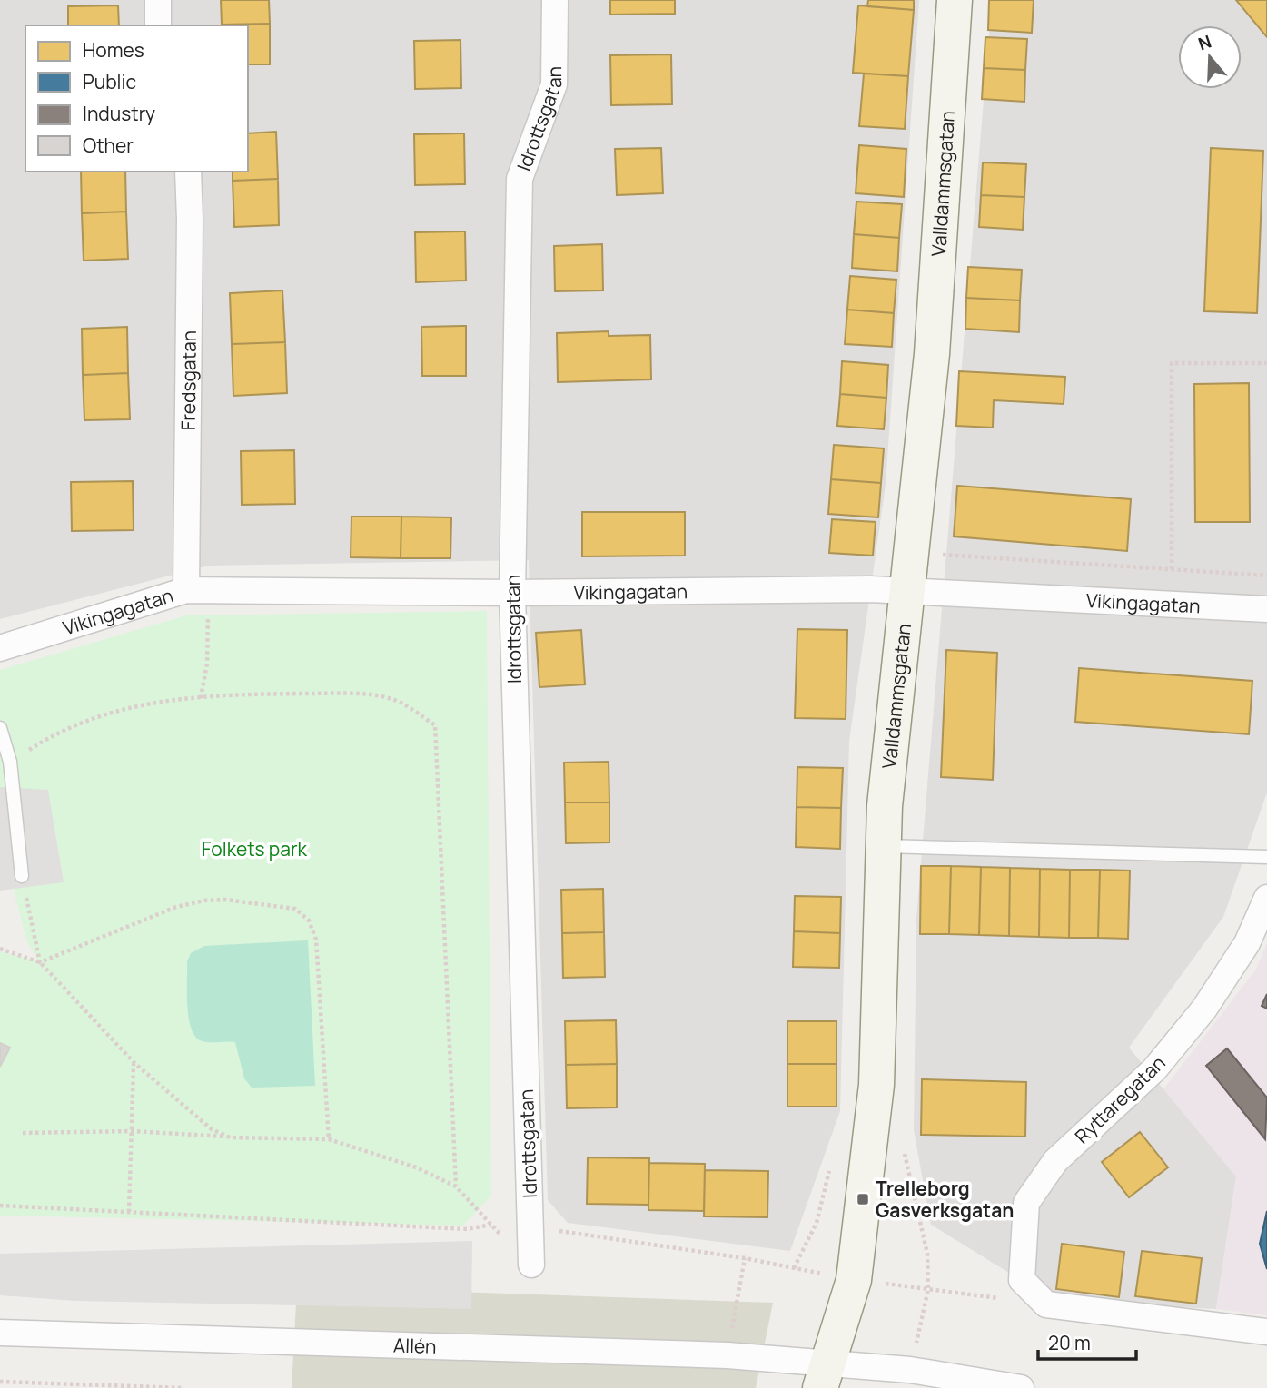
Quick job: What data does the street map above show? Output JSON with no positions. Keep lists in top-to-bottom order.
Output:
{
  "streets": {
    "street": [
      "Idrottsgatan",
      "Valldammsgatan",
      "Fredsgatan",
      "Vikingagatan",
      "Ryttaregatan",
      "Allén"
    ]
  },
  "crossings": [
    ["Idrottsgatan", "Vikingagatan"],
    ["Valldammsgatan", "Vikingagatan"],
    ["Valldammsgatan", "Allén"],
    ["Fredsgatan", "Vikingagatan"]
  ],
  "parks": ["Folkets park"],
  "places": {
    "transit": ["Trelleborg Gasverksgatan"]
  },
  "legend": [
    "Homes",
    "Public",
    "Industry",
    "Other"
  ],
  "scale_bar": "20 m",
  "north": "top"
}
